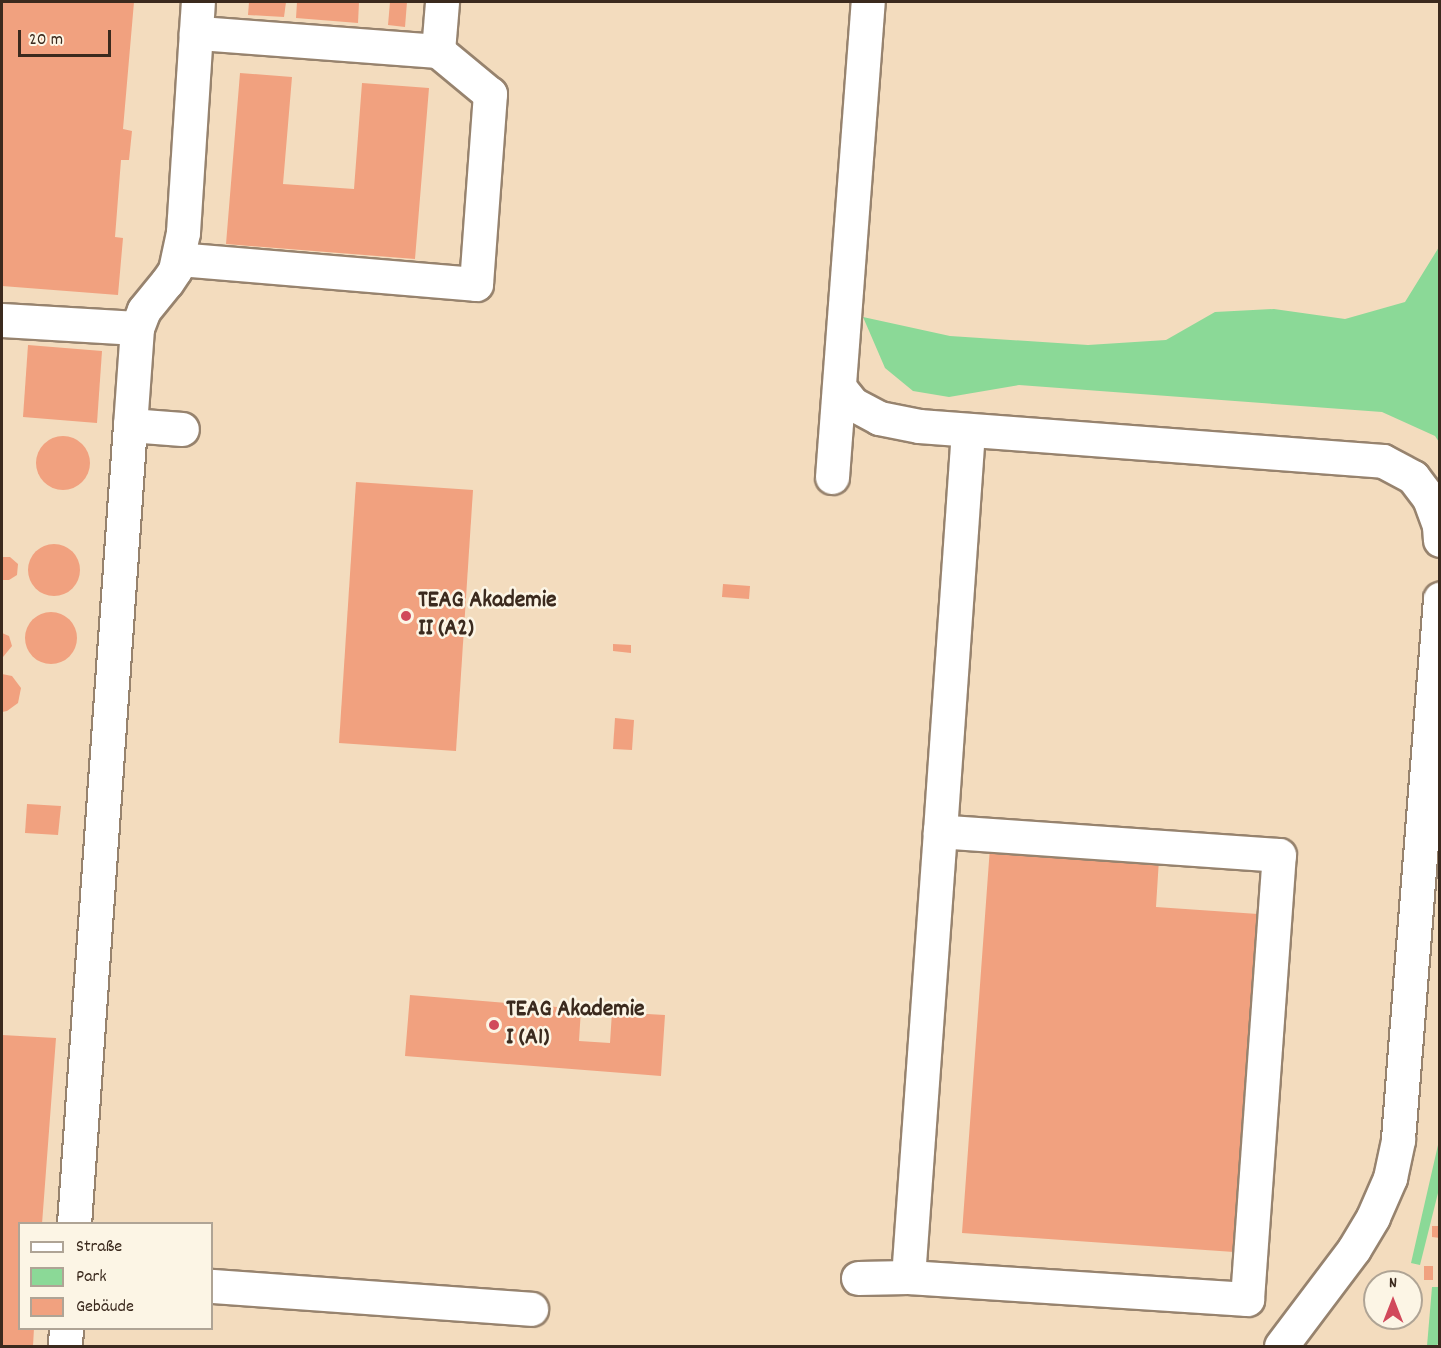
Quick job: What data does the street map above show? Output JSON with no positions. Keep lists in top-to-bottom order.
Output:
{
  "places": ["TEAG Akademie II (A2)", "TEAG Akademie I (A1)"],
  "legend": ["Straße", "Park", "Gebäude"],
  "scale_bar": "20 m",
  "north": "top"
}
